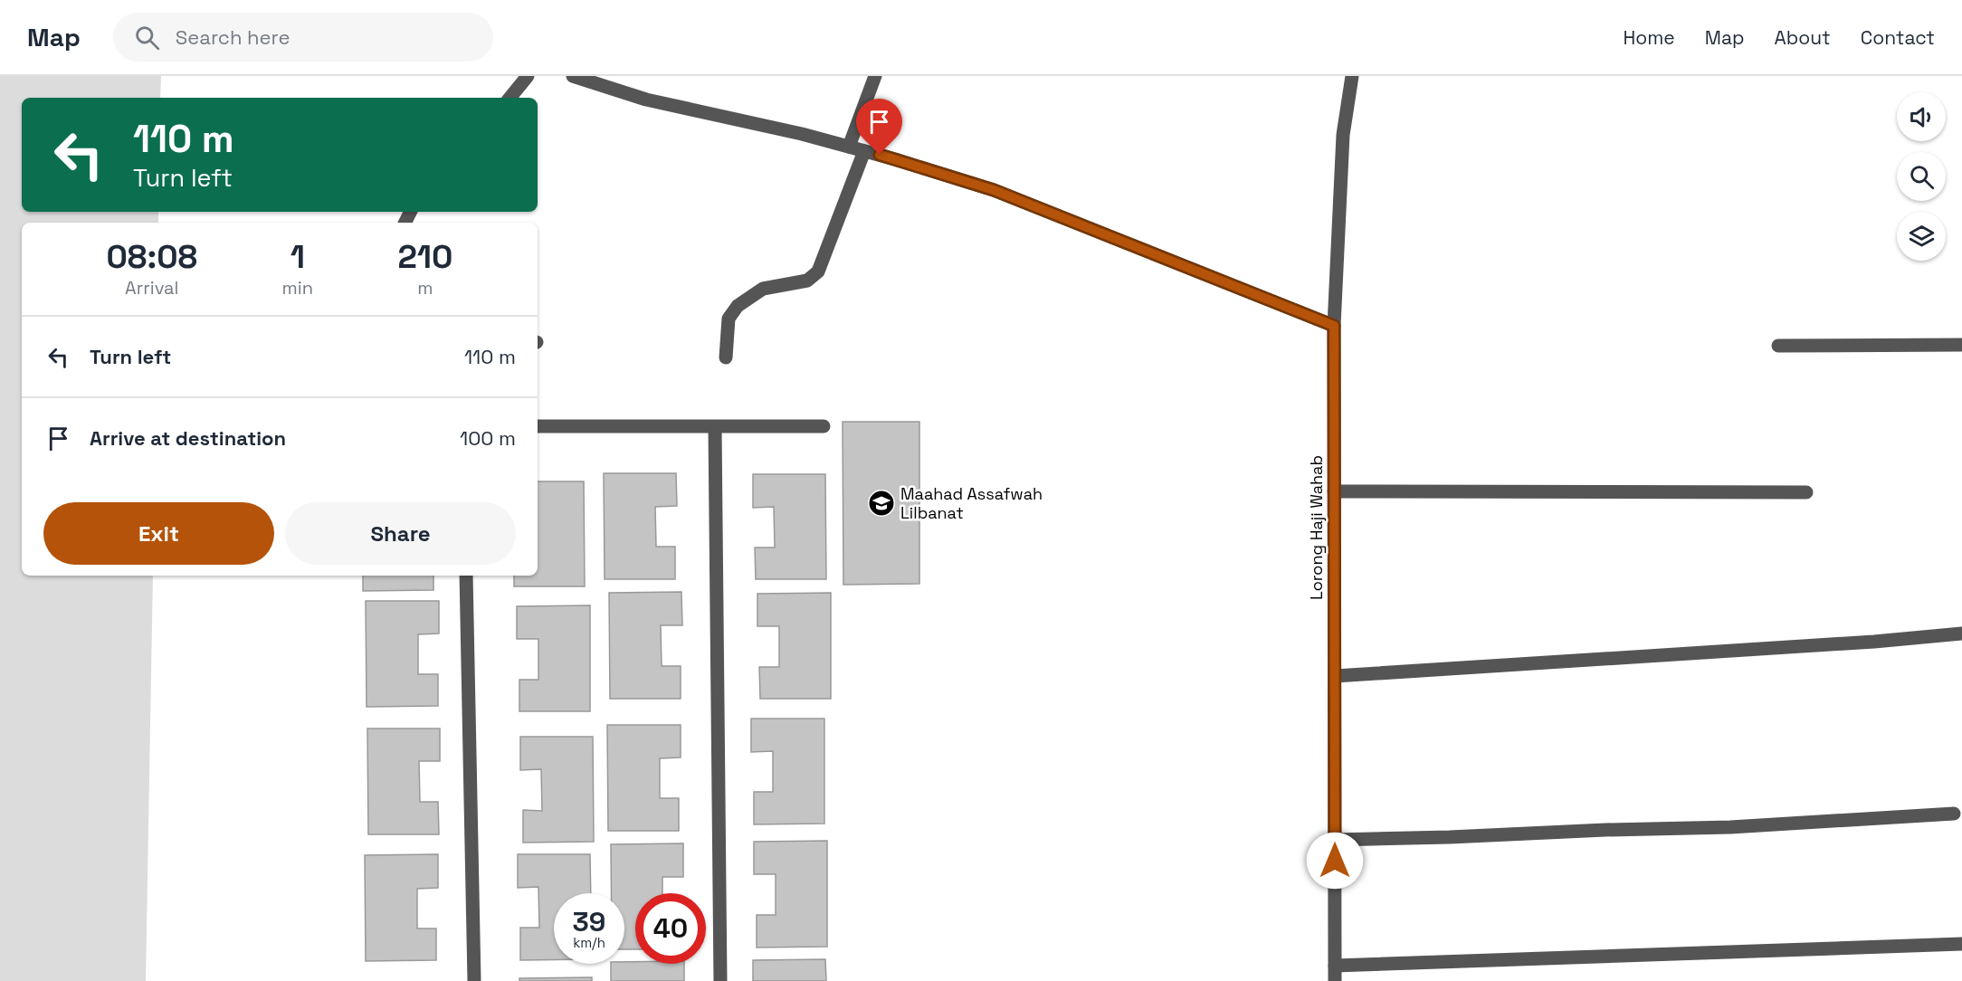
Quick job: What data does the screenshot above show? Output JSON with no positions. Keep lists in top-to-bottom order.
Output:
{
  "streets": {
    "street": ["Lorong Haji Wahab"]
  },
  "places": {
    "school or university": ["Maahad Assafwah Lilbanat"]
  },
  "page": {
    "header": "Map",
    "search": "Search here",
    "nav": [
      "Home",
      "Map",
      "About",
      "Contact"
    ],
    "turn": ["110 m", "Turn left"],
    "eta": [
      "08:08",
      "Arrival",
      "1",
      "min",
      "210",
      "m"
    ],
    "list": [
      {
        "name": "Turn left",
        "value": "110 m"
      },
      {
        "name": "Arrive at destination",
        "value": "100 m"
      }
    ],
    "buttons": ["Exit", "Share"],
    "speed": "39 km/h",
    "limit": "40"
  }
}
